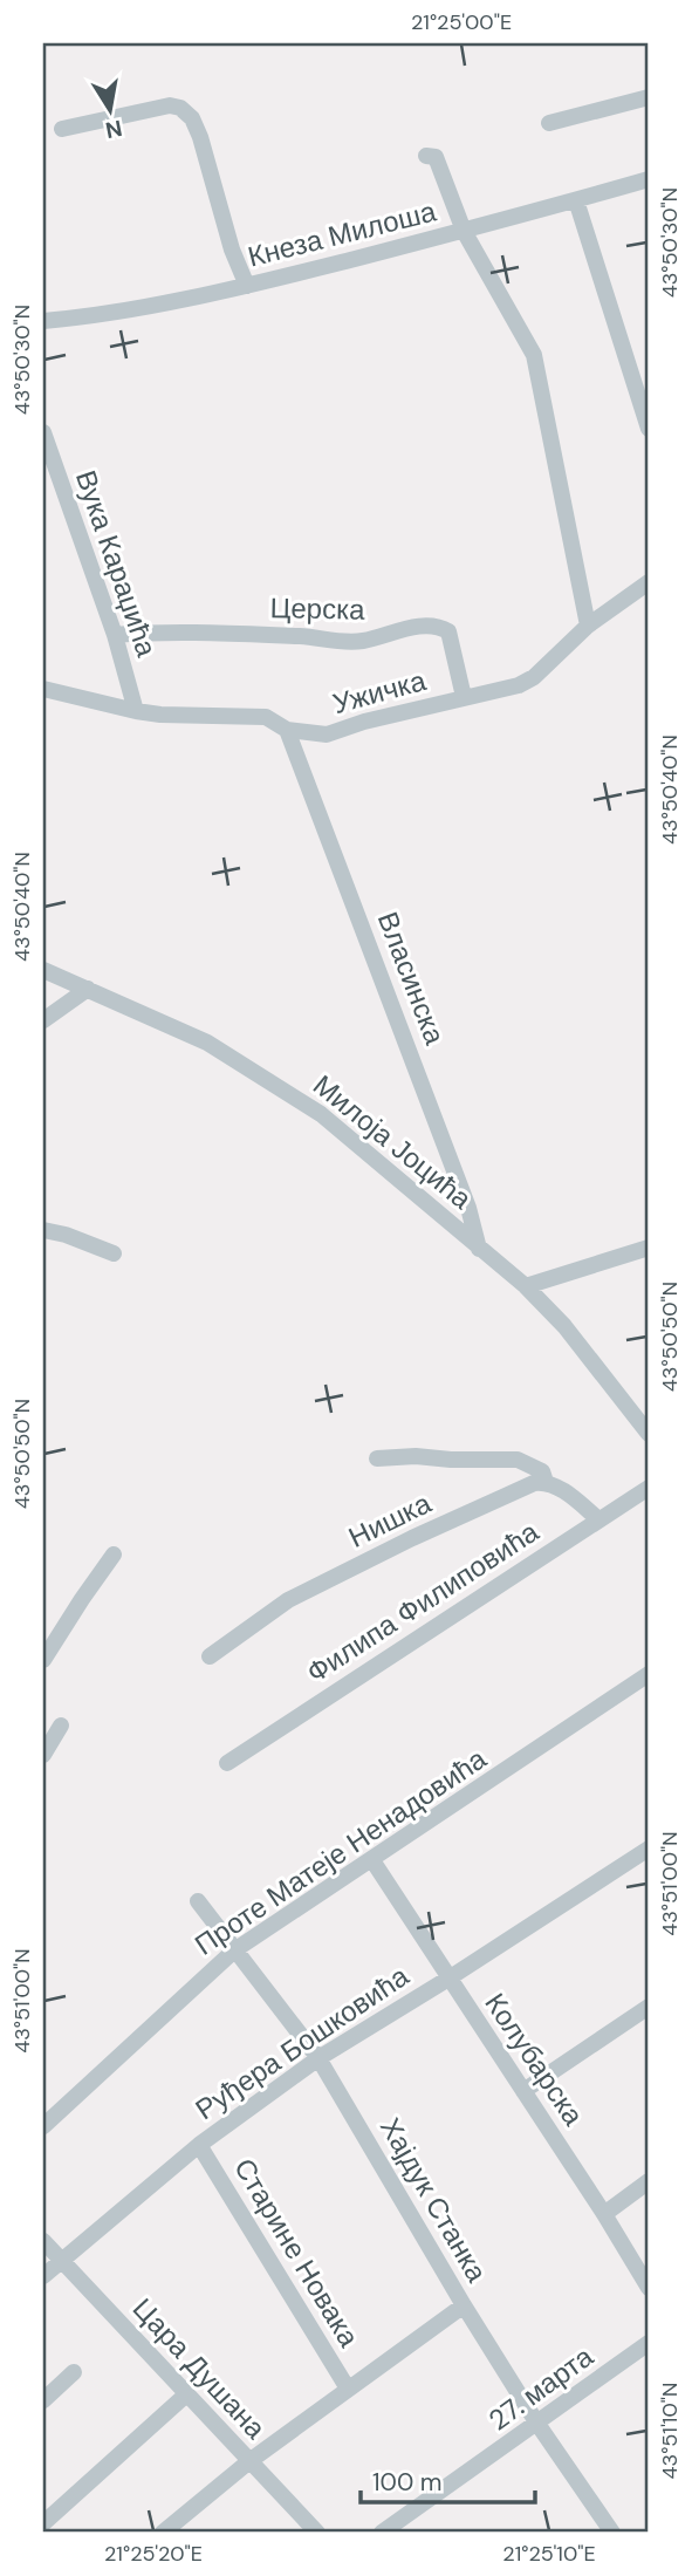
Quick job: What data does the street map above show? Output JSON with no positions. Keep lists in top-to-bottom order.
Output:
{
  "streets": {
    "street": [
      "Кнеза Милоша",
      "Вука Караџића",
      "Церска",
      "Ужичка",
      "Власинска",
      "Милоја Јоцића",
      "Нишка",
      "Филипа Филиповића",
      "Проте Матеје Ненадовића",
      "Руђера Бошковића",
      "Колубарска",
      "Хајдук Станка",
      "Старине Новака",
      "Цара Душана",
      "27. марта"
    ]
  },
  "crossings": [
    ["Вука Караџића", "Церска"],
    ["Вука Караџића", "Ужичка"],
    ["Церска", "Ужичка"],
    ["Ужичка", "Власинска"],
    ["Власинска", "Милоја Јоцића"],
    ["Проте Матеје Ненадовића", "Колубарска"],
    ["Проте Матеје Ненадовића", "Хајдук Станка"],
    ["Руђера Бошковића", "Колубарска"],
    ["Руђера Бошковића", "Хајдук Станка"],
    ["Руђера Бошковића", "Старине Новака"],
    ["Руђера Бошковића", "Цара Душана"],
    ["Хајдук Станка", "27. марта"]
  ],
  "scale_bar": "100 m",
  "north": "bottom",
  "coordinates": [
    "21°25'00\"E",
    "43°50'30\"N",
    "43°50'40\"N",
    "43°50'50\"N",
    "43°51'00\"N",
    "43°51'10\"N",
    "21°25'20\"E",
    "21°25'10\"E"
  ]
}
